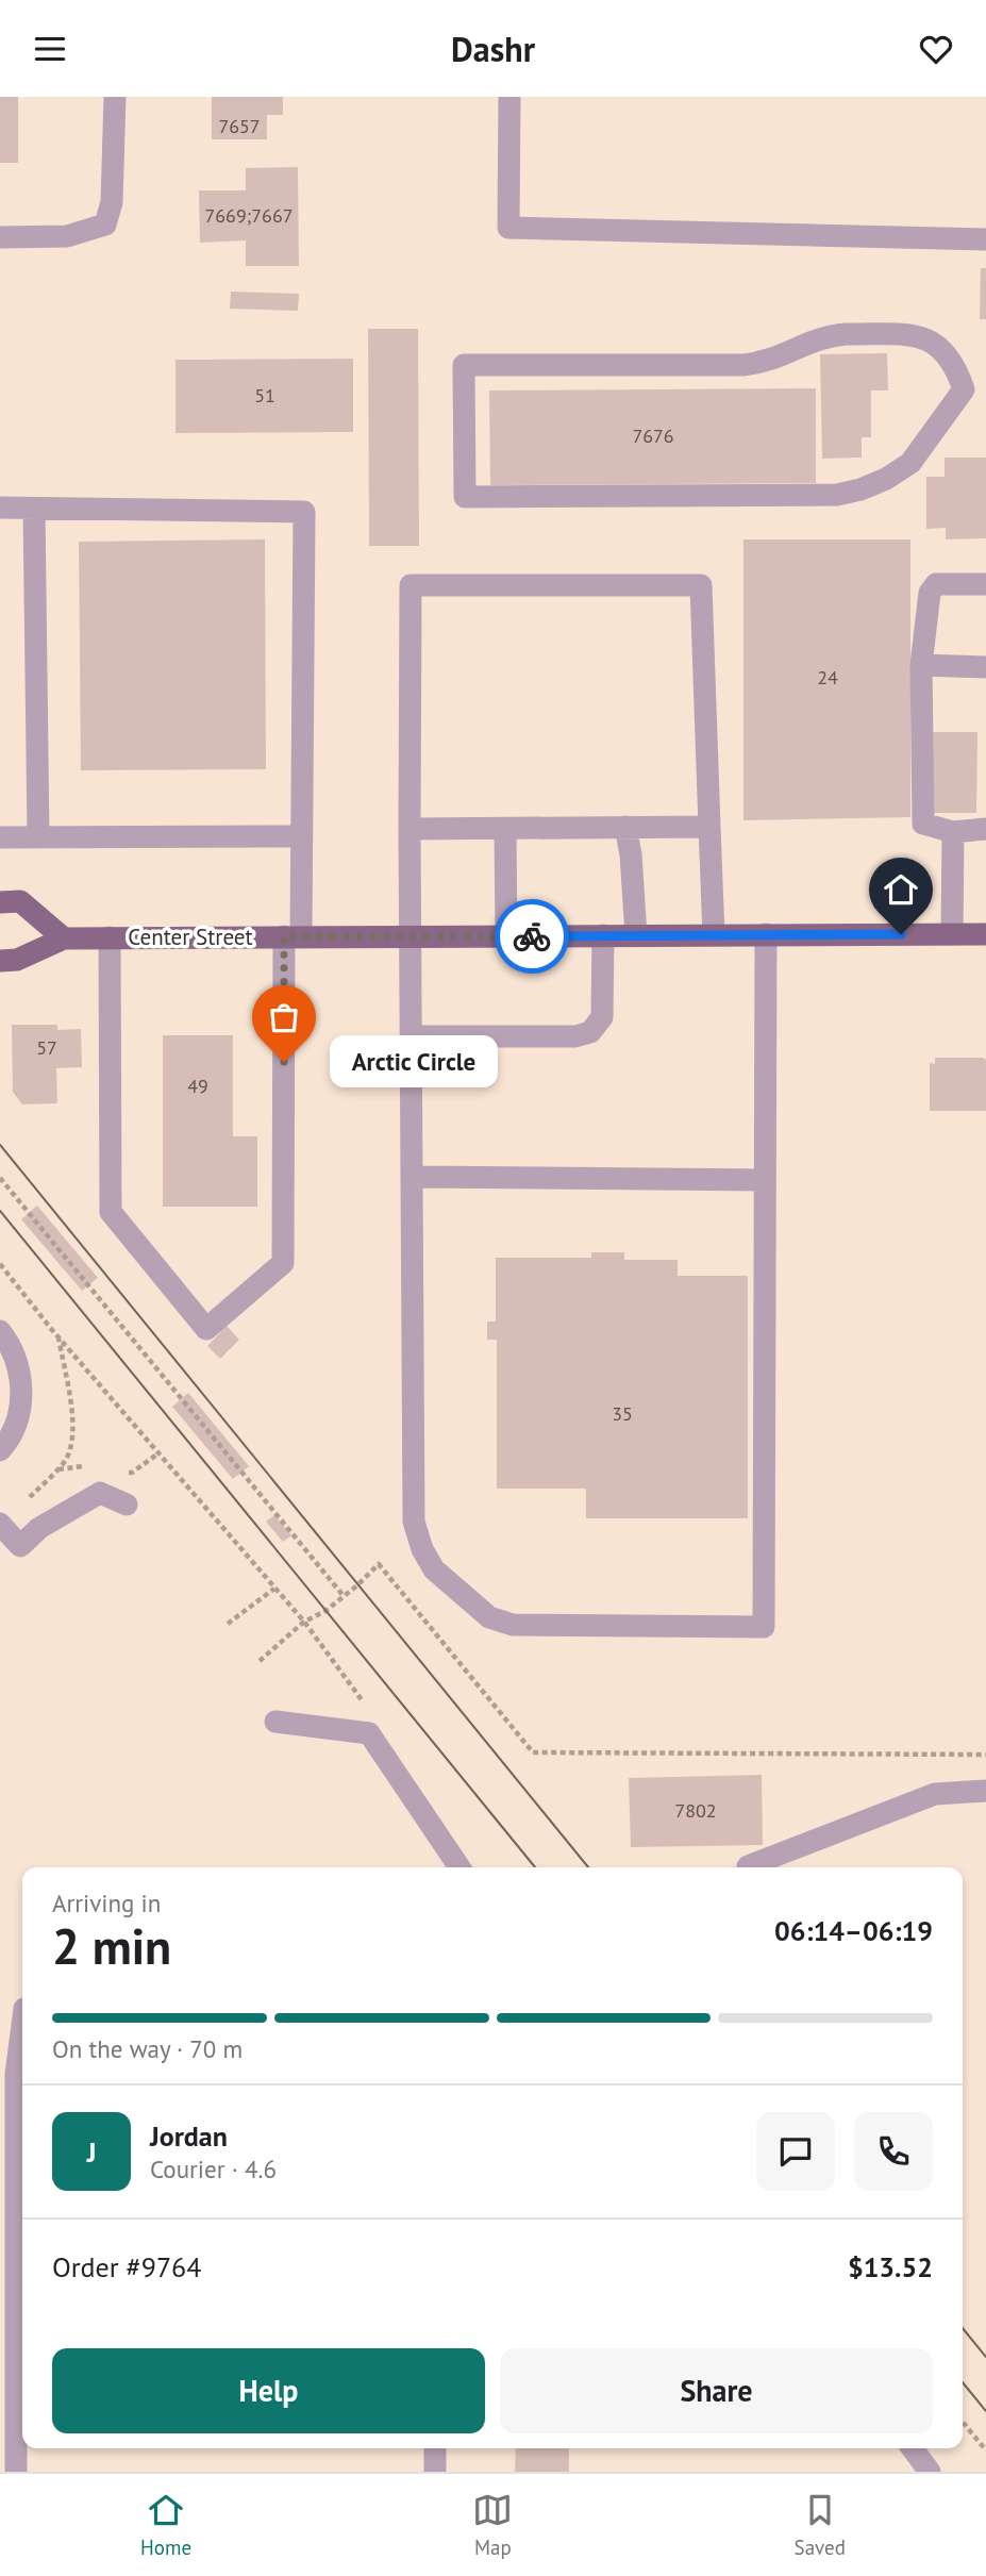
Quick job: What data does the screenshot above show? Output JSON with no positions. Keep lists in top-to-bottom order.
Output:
{
  "streets": {
    "main road": ["Center Street"]
  },
  "places": ["Arctic Circle"],
  "house_numbers": [
    "7657",
    "7669;7667",
    "51",
    "7676",
    "24",
    "57",
    "49",
    "35",
    "7802"
  ],
  "page": {
    "header": "Dashr",
    "bubble": "Arctic Circle",
    "heading": ["2 min", "Arriving in", "06:14–06:19"],
    "panel": [
      "Jordan",
      "Courier · 4.6",
      "Order #9764",
      "$13.52"
    ],
    "bar": "On the way · 70 m",
    "round": "J",
    "buttons": ["Help", "Share"],
    "tabs": ["Home", "Map", "Saved"]
  }
}
